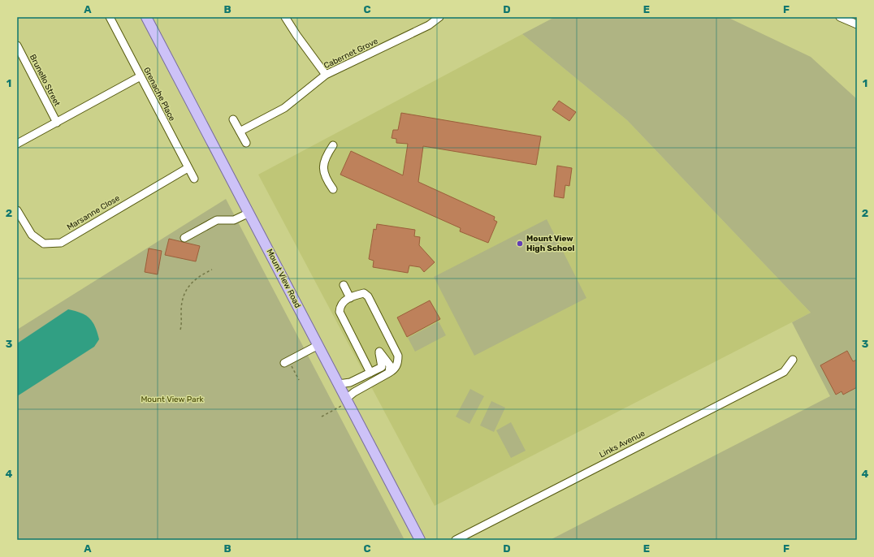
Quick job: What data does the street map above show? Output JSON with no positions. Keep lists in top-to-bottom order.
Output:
{
  "streets": {
    "main road": ["Mount View Road"],
    "street": [
      "Cabernet Grove",
      "Brunello Street",
      "Grenache Place",
      "Marsanne Close",
      "Links Avenue"
    ]
  },
  "crossings": [
    ["Grenache Place", "Marsanne Close"]
  ],
  "parks": ["Mount View Park"],
  "places": ["Mount View High School"],
  "grid": {
    "columns": [
      "A",
      "B",
      "C",
      "D",
      "E",
      "F"
    ],
    "rows": [
      "1",
      "2",
      "3",
      "4"
    ]
  }
}
